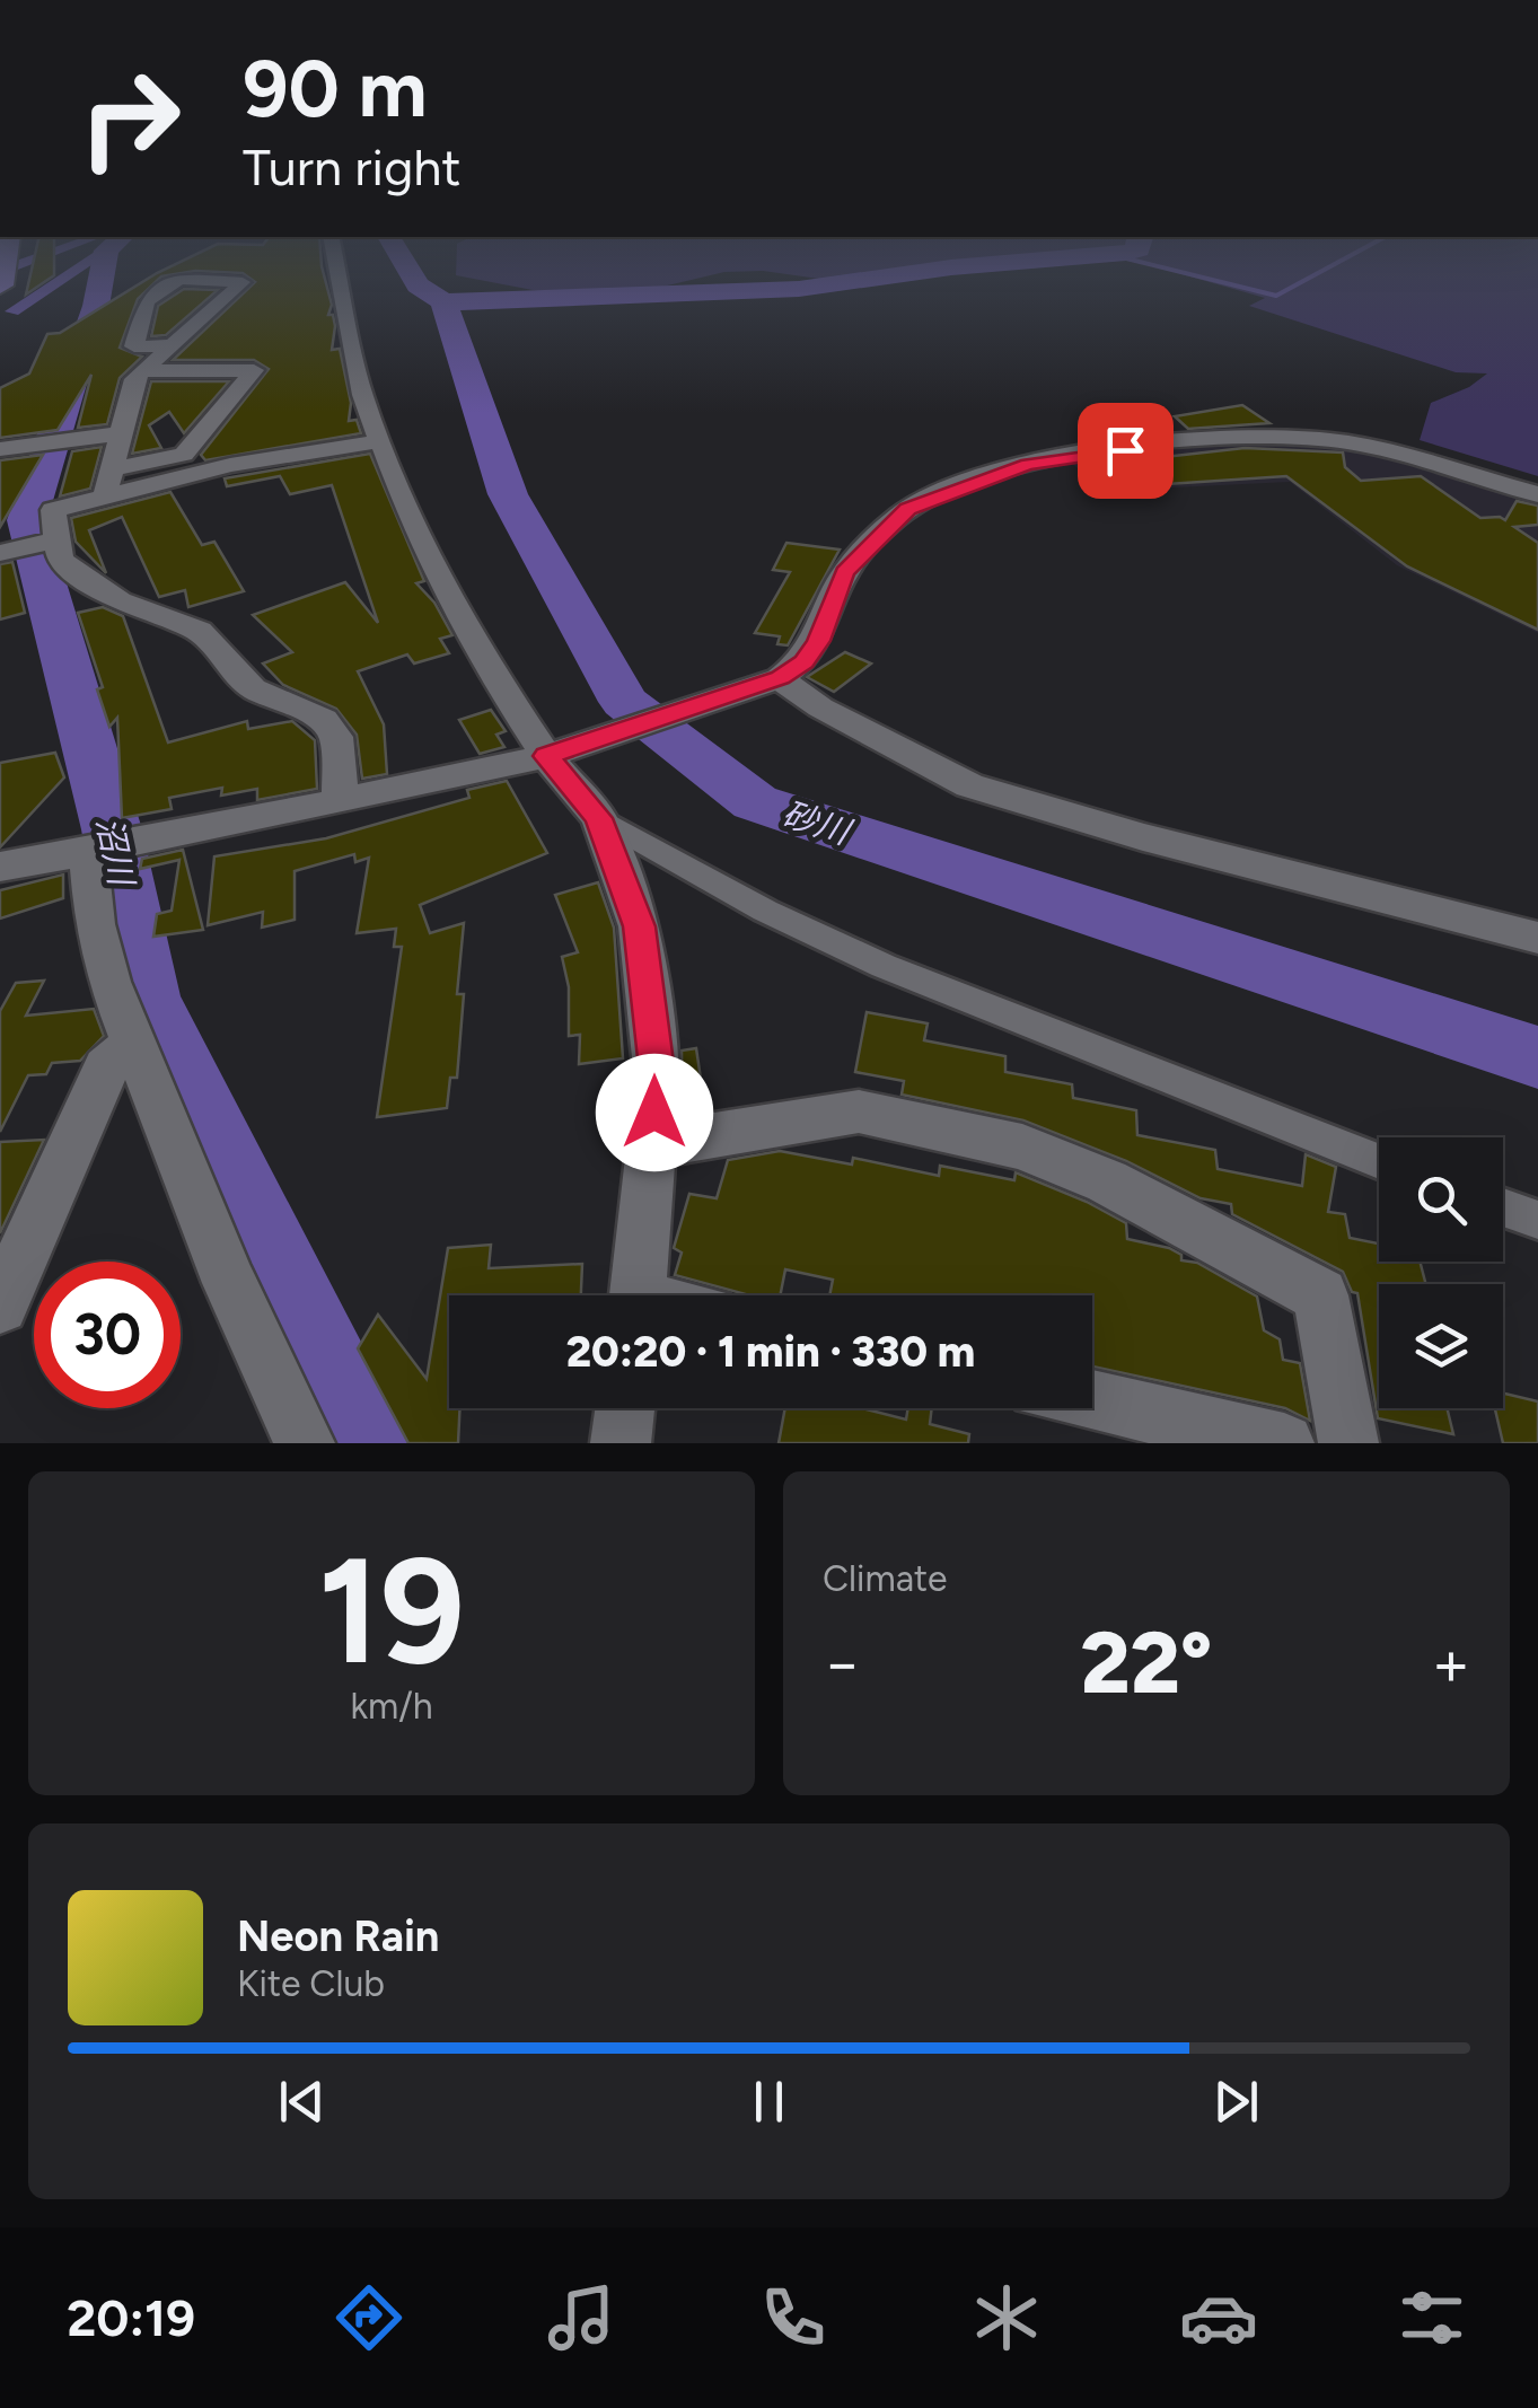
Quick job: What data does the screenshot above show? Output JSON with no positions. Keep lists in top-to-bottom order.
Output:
{
  "water": ["砂川", "沼川"],
  "page": {
    "turn": ["90 m", "Turn right"],
    "limit": "30",
    "trip": "20:20 · 1 min · 330 m",
    "tile": [
      ["19", "km/h"],
      "Climate"
    ],
    "heat": ["−", "22°", "+"],
    "song": ["Neon Rain", "Kite Club"],
    "tabs": "20:19"
  }
}
